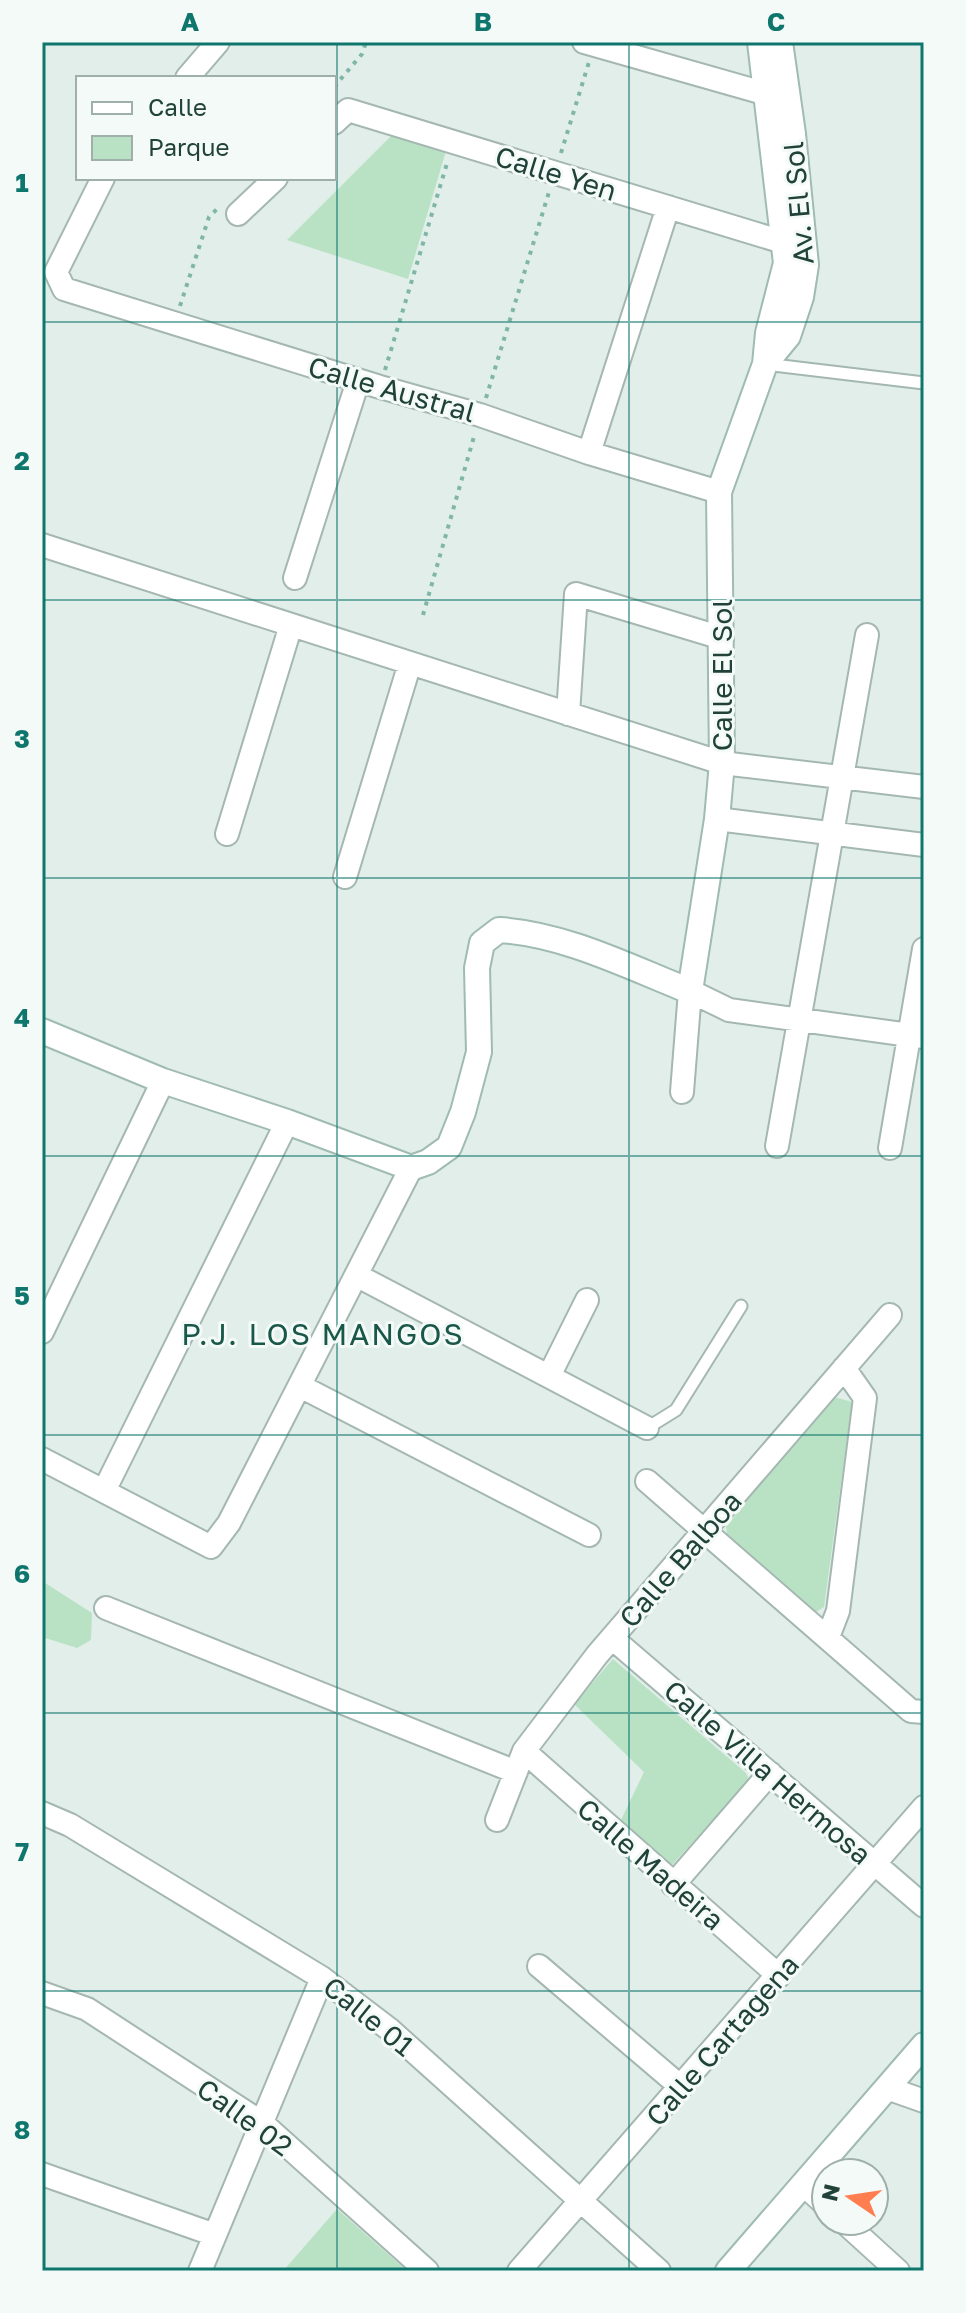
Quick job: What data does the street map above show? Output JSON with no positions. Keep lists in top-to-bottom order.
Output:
{
  "streets": {
    "street": [
      "Calle Yen",
      "Av. El Sol",
      "Calle Austral",
      "Calle El Sol",
      "Calle Balboa",
      "Calle Villa Hermosa",
      "Calle Madeira",
      "Calle 01",
      "Calle Cartagena",
      "Calle 02"
    ]
  },
  "crossings": [
    ["Calle Yen", "Av. El Sol"],
    ["Av. El Sol", "Calle El Sol"],
    ["Calle Austral", "Calle El Sol"],
    ["Calle Balboa", "Calle Villa Hermosa"],
    ["Calle Balboa", "Calle Madeira"],
    ["Calle Villa Hermosa", "Calle Cartagena"],
    ["Calle Madeira", "Calle Cartagena"],
    ["Calle 01", "Calle Cartagena"]
  ],
  "districts": ["P.J. LOS MANGOS"],
  "legend": ["Calle", "Parque"],
  "north": "left",
  "grid": {
    "columns": ["A", "B", "C"],
    "rows": [
      "1",
      "2",
      "3",
      "4",
      "5",
      "6",
      "7",
      "8"
    ]
  }
}
